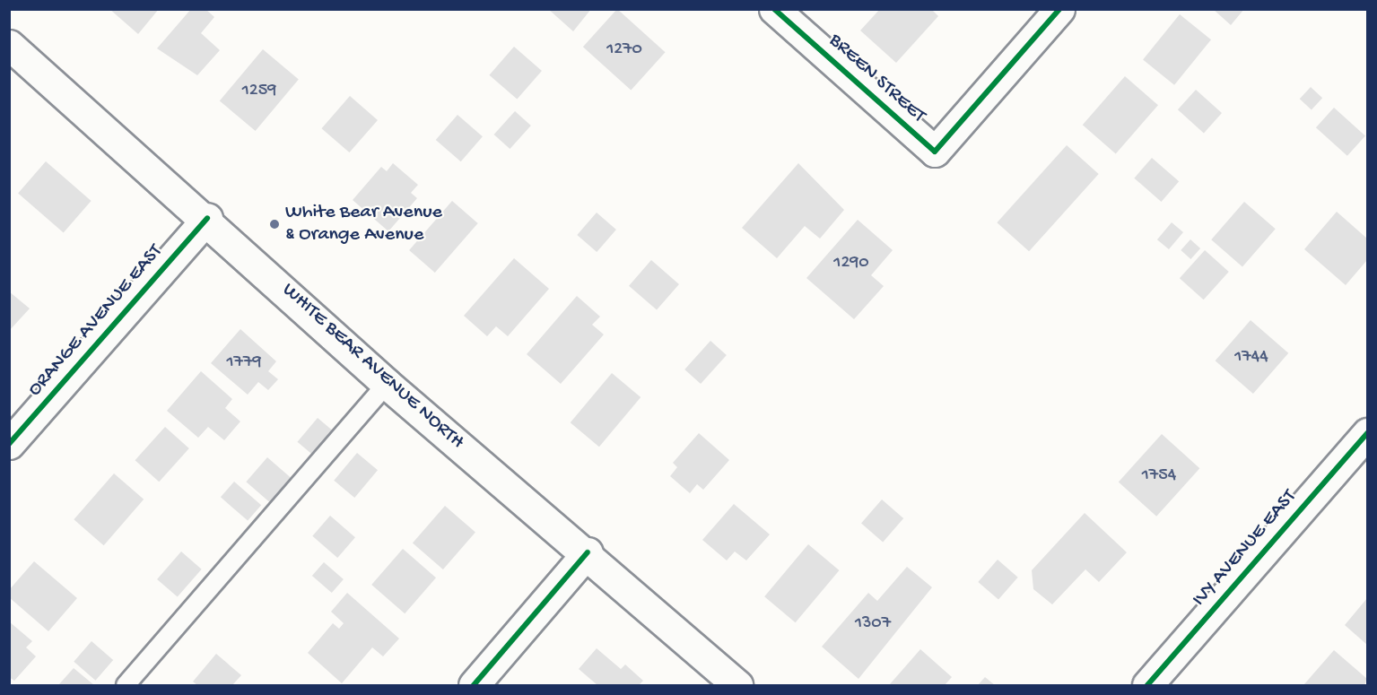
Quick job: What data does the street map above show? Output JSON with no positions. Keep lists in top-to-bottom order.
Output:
{
  "streets": {
    "street": [
      "BREEN STREET",
      "ORANGE AVENUE EAST",
      "WHITE BEAR AVENUE NORTH",
      "IVY AVENUE EAST"
    ]
  },
  "crossings": [
    ["ORANGE AVENUE EAST", "WHITE BEAR AVENUE NORTH"]
  ],
  "places": ["White Bear Avenue & Orange Avenue"],
  "house_numbers": [
    "1270",
    "1259",
    "1290",
    "1744",
    "1779",
    "1754",
    "1307"
  ]
}
